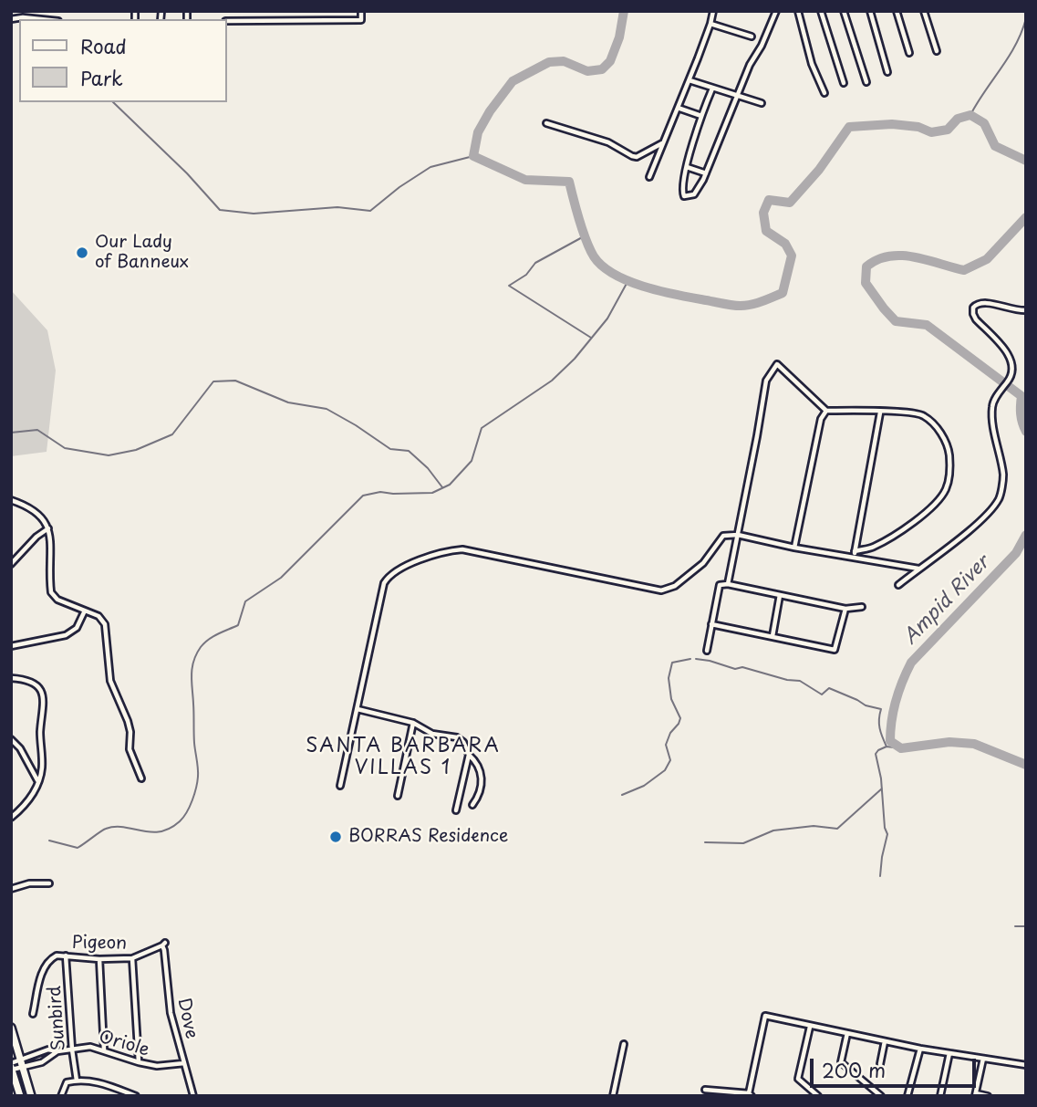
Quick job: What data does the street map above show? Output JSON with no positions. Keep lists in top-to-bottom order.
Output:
{
  "streets": {
    "street": [
      "Pigeon",
      "Sunbird",
      "Dove",
      "Oriole"
    ]
  },
  "crossings": [
    ["Pigeon", "Sunbird"],
    ["Pigeon", "Dove"],
    ["Sunbird", "Oriole"],
    ["Dove", "Oriole"]
  ],
  "districts": ["SANTA BARBARA VILLAS 1"],
  "water": ["Ampid River"],
  "places": ["Our Lady of Banneux", "BORRAS Residence"],
  "legend": ["Road", "Park"],
  "scale_bar": "200 m"
}
